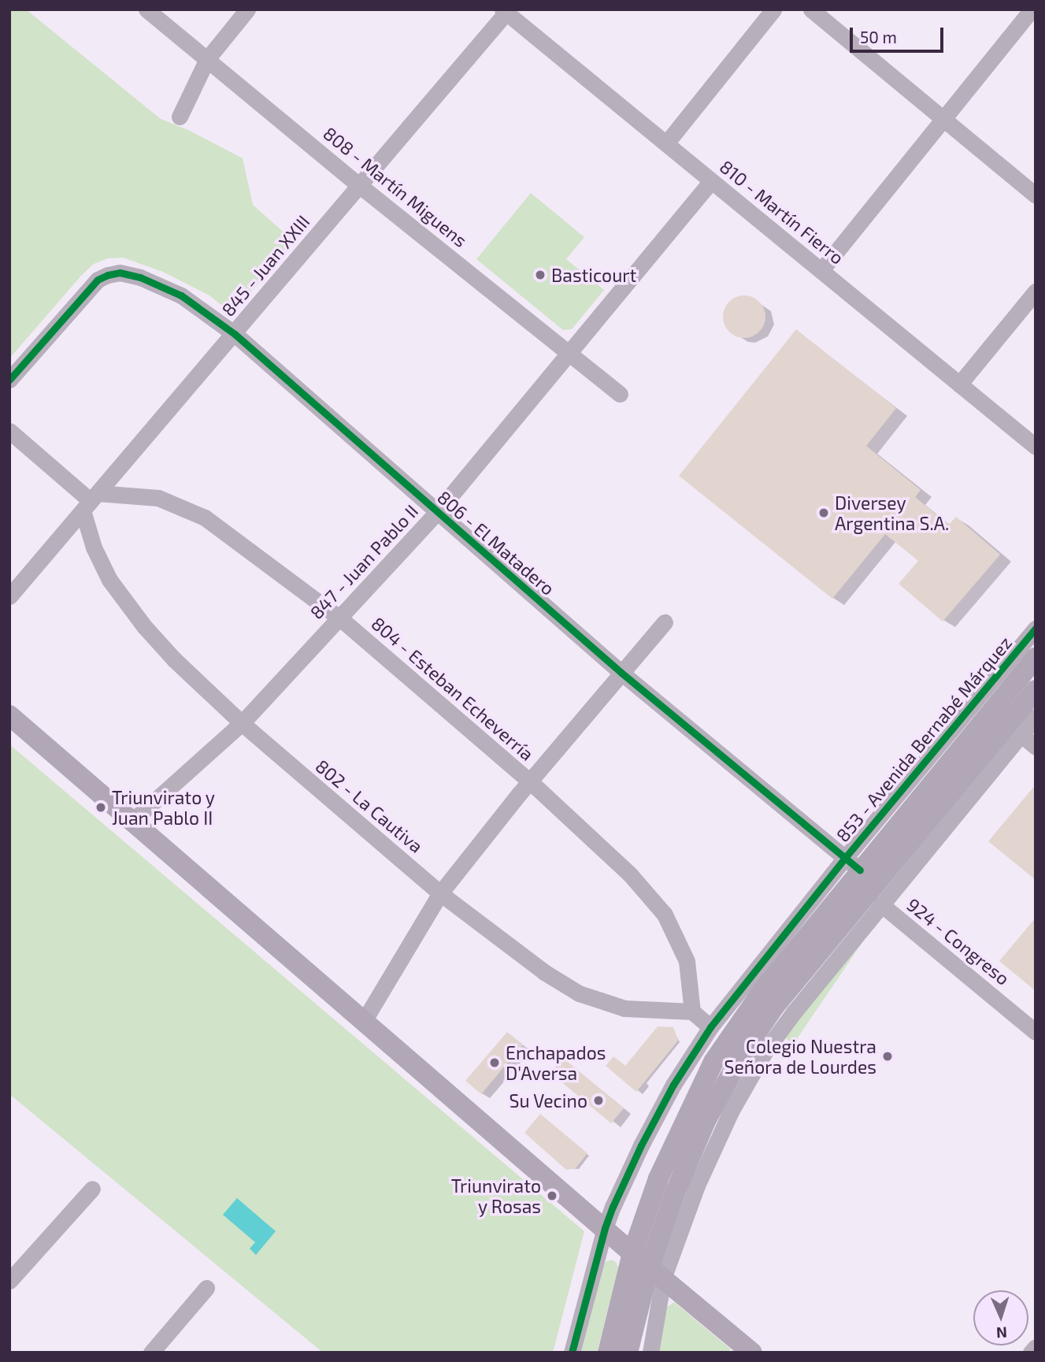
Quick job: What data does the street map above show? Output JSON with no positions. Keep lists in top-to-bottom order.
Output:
{
  "streets": {
    "main road": ["853 - Avenida Bernabé Márquez"],
    "street": [
      "808 - Martín Miguens",
      "810 - Martín Fierro",
      "845 - Juan XXIII",
      "806 - El Matadero",
      "847 - Juan Pablo II",
      "804 - Esteban Echeverría",
      "802 - La Cautiva",
      "924 - Congreso"
    ]
  },
  "crossings": [
    ["808 - Martín Miguens", "845 - Juan XXIII"],
    ["808 - Martín Miguens", "847 - Juan Pablo II"],
    ["810 - Martín Fierro", "845 - Juan XXIII"],
    ["810 - Martín Fierro", "847 - Juan Pablo II"],
    ["845 - Juan XXIII", "806 - El Matadero"],
    ["845 - Juan XXIII", "804 - Esteban Echeverría"],
    ["845 - Juan XXIII", "802 - La Cautiva"],
    ["806 - El Matadero", "847 - Juan Pablo II"],
    ["806 - El Matadero", "853 - Avenida Bernabé Márquez"],
    ["847 - Juan Pablo II", "804 - Esteban Echeverría"],
    ["847 - Juan Pablo II", "802 - La Cautiva"],
    ["804 - Esteban Echeverría", "802 - La Cautiva"]
  ],
  "places": [
    "Basticourt",
    "Diversey Argentina S.A.",
    "Triunvirato y Juan Pablo II",
    "Colegio Nuestra Señora de Lourdes",
    "Enchapados D'Aversa",
    "Su Vecino",
    "Triunvirato y Rosas"
  ],
  "scale_bar": "50 m",
  "north": "bottom"
}
